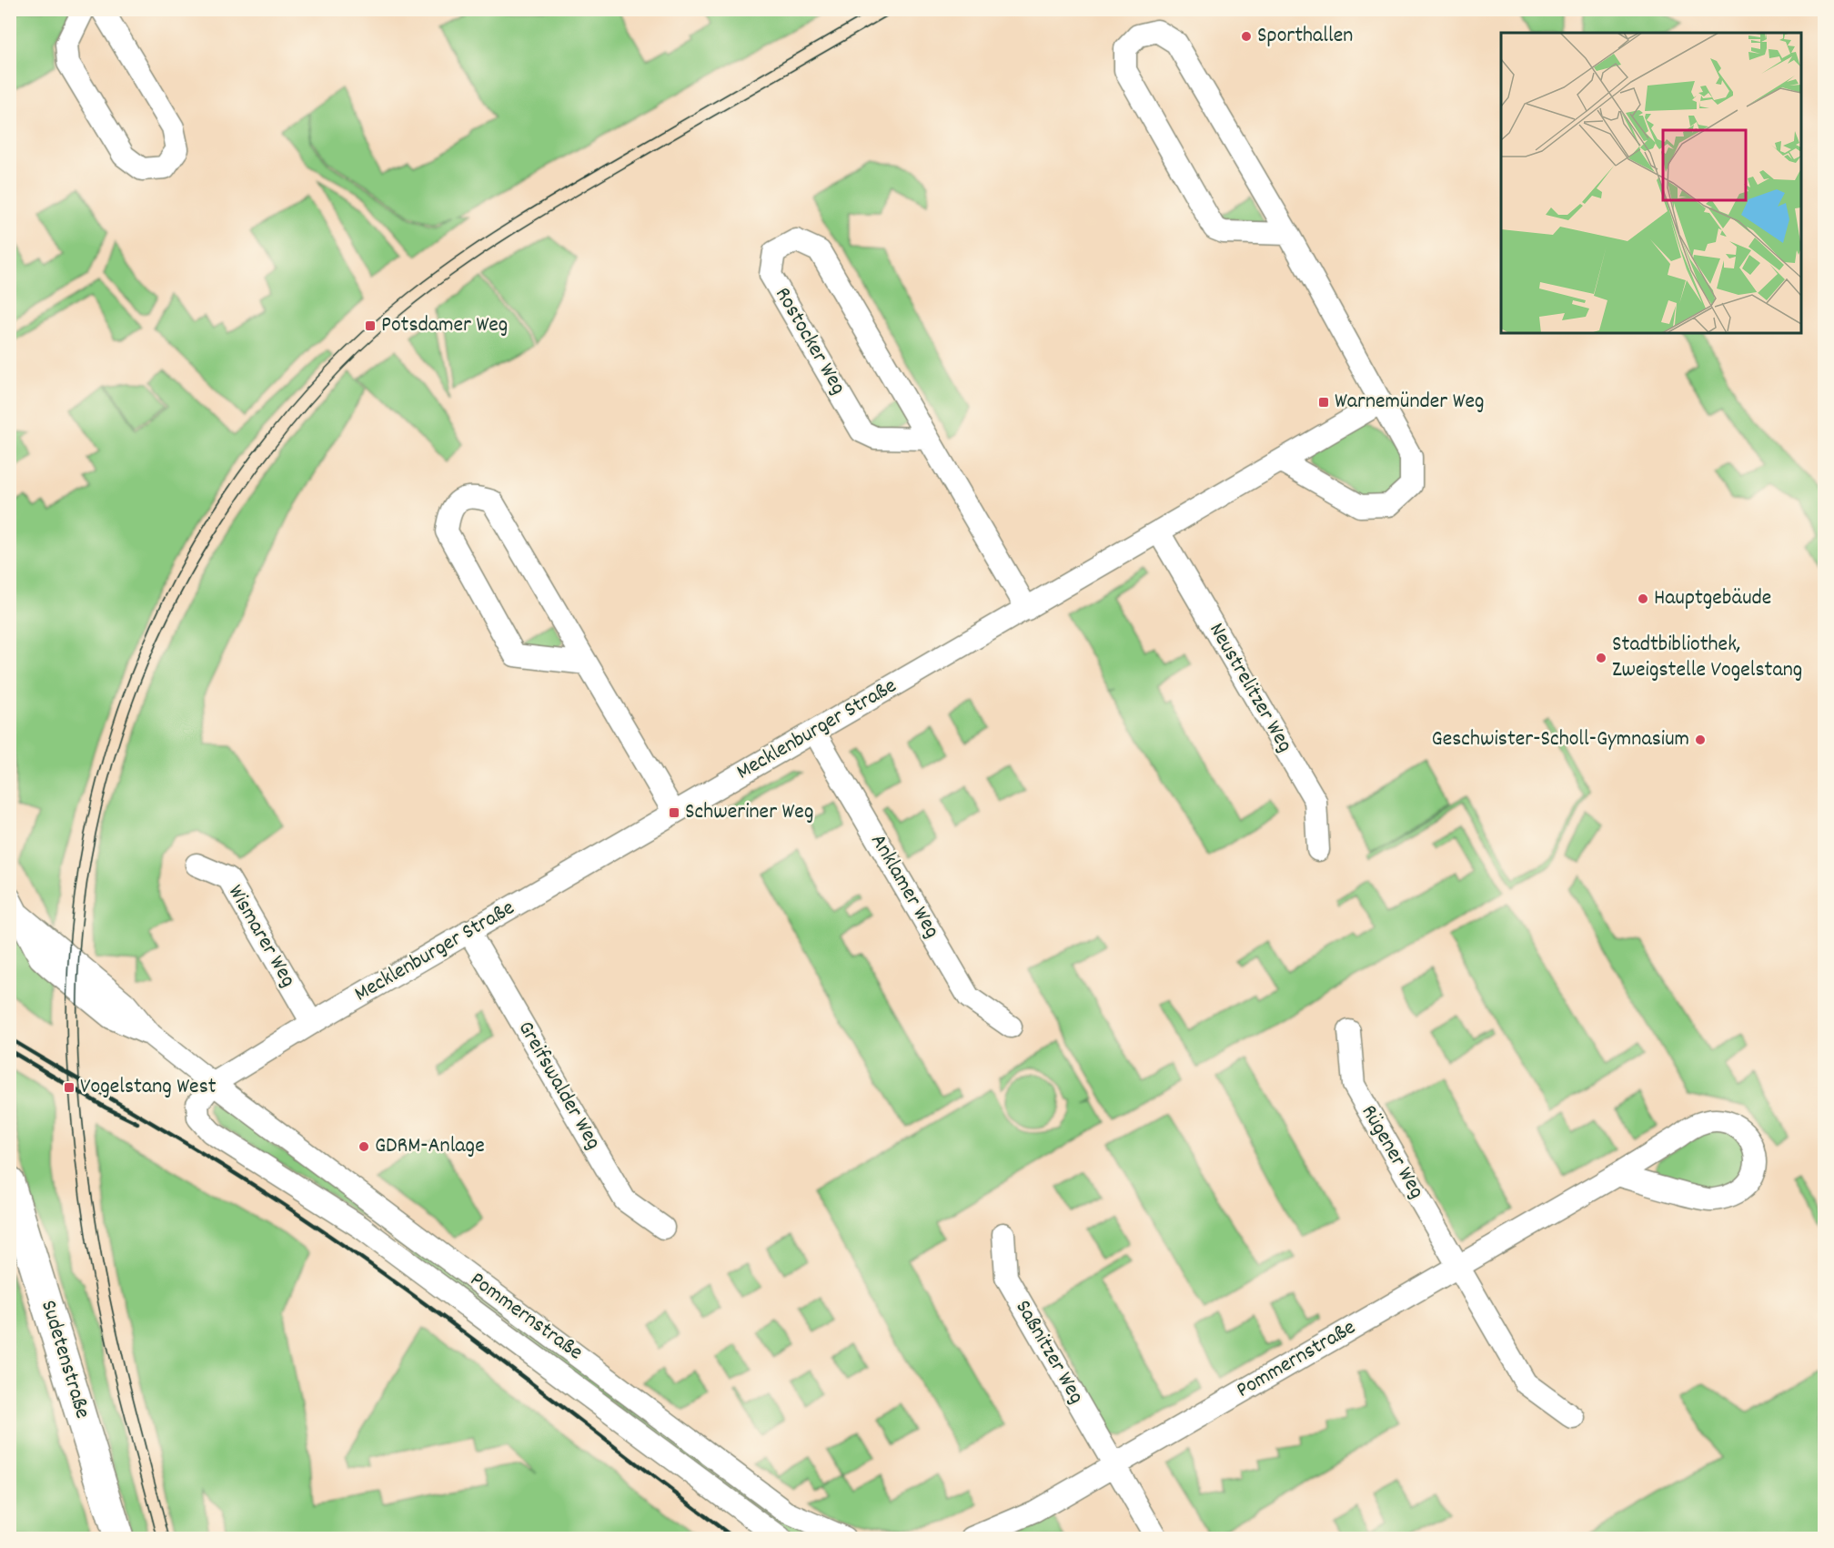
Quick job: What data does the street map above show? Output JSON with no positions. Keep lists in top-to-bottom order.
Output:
{
  "streets": {
    "main road": ["Sudetenstraße"],
    "street": [
      "Rostocker Weg",
      "Neustrelitzer Weg",
      "Mecklenburger Straße",
      "Anklamer Weg",
      "Wismarer Weg",
      "Greifswalder Weg",
      "Rügener Weg",
      "Pommernstraße",
      "Saßnitzer Weg"
    ]
  },
  "crossings": [
    ["Rostocker Weg", "Mecklenburger Straße"],
    ["Neustrelitzer Weg", "Mecklenburger Straße"],
    ["Mecklenburger Straße", "Anklamer Weg"],
    ["Mecklenburger Straße", "Wismarer Weg"],
    ["Mecklenburger Straße", "Greifswalder Weg"],
    ["Mecklenburger Straße", "Pommernstraße"],
    ["Rügener Weg", "Pommernstraße"],
    ["Pommernstraße", "Saßnitzer Weg"]
  ],
  "places": {
    "other": [
      "Sporthallen",
      "Hauptgebäude",
      "Stadtbibliothek, Zweigstelle Vogelstang",
      "Geschwister-Scholl-Gymnasium",
      "GDRM-Anlage"
    ],
    "transit": [
      "Potsdamer Weg",
      "Warnemünder Weg",
      "Schweriner Weg",
      "Vogelstang West"
    ]
  }
}
